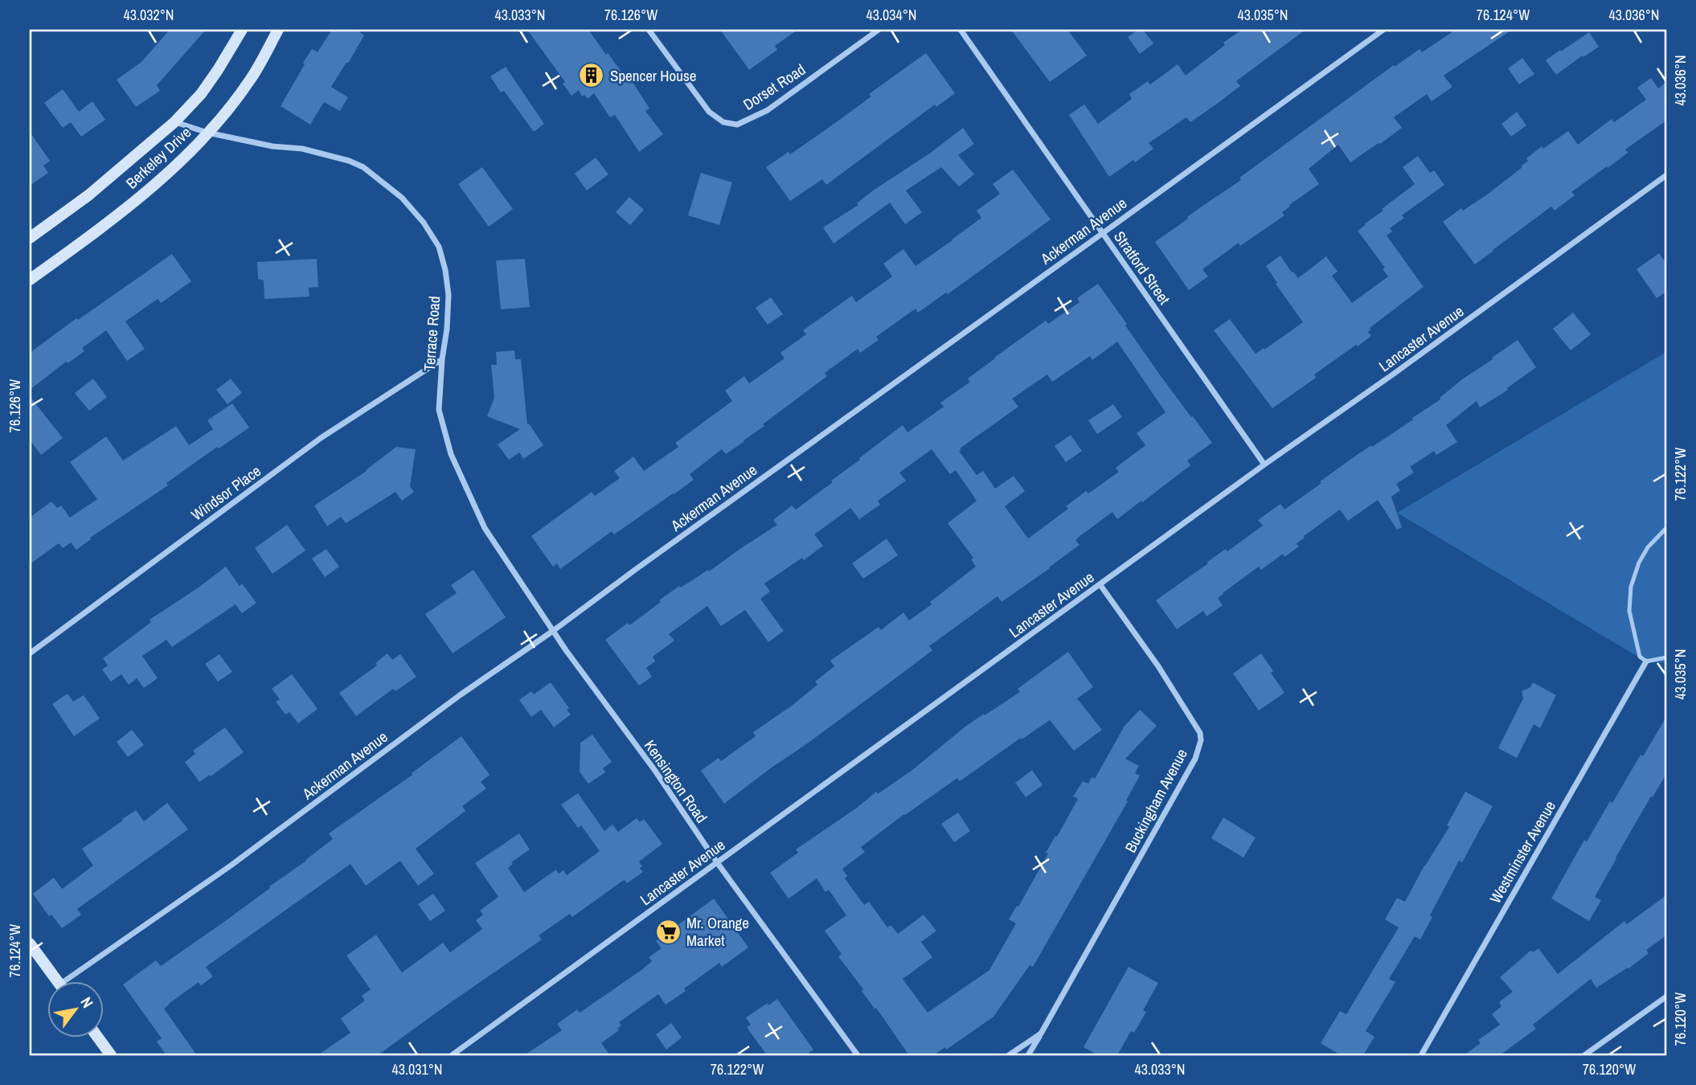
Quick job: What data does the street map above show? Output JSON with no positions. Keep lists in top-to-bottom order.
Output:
{
  "streets": {
    "street": [
      "Dorset Road",
      "Berkeley Drive",
      "Ackerman Avenue",
      "Stratford Street",
      "Terrace Road",
      "Lancaster Avenue",
      "Windsor Place",
      "Kensington Road",
      "Buckingham Avenue",
      "Westminster Avenue"
    ]
  },
  "crossings": [
    ["Berkeley Drive", "Terrace Road"],
    ["Ackerman Avenue", "Stratford Street"],
    ["Ackerman Avenue", "Terrace Road"],
    ["Ackerman Avenue", "Kensington Road"],
    ["Stratford Street", "Lancaster Avenue"],
    ["Terrace Road", "Windsor Place"],
    ["Terrace Road", "Kensington Road"],
    ["Lancaster Avenue", "Kensington Road"],
    ["Lancaster Avenue", "Buckingham Avenue"]
  ],
  "places": {
    "building": ["Spencer House"],
    "supermarket": ["Mr. Orange Market"]
  },
  "north": "top right",
  "coordinates": [
    "43.032°N",
    "43.033°N",
    "76.126°W",
    "43.034°N",
    "43.035°N",
    "76.124°W",
    "43.036°N",
    "76.122°W",
    "76.120°W",
    "43.031°N"
  ]
}
